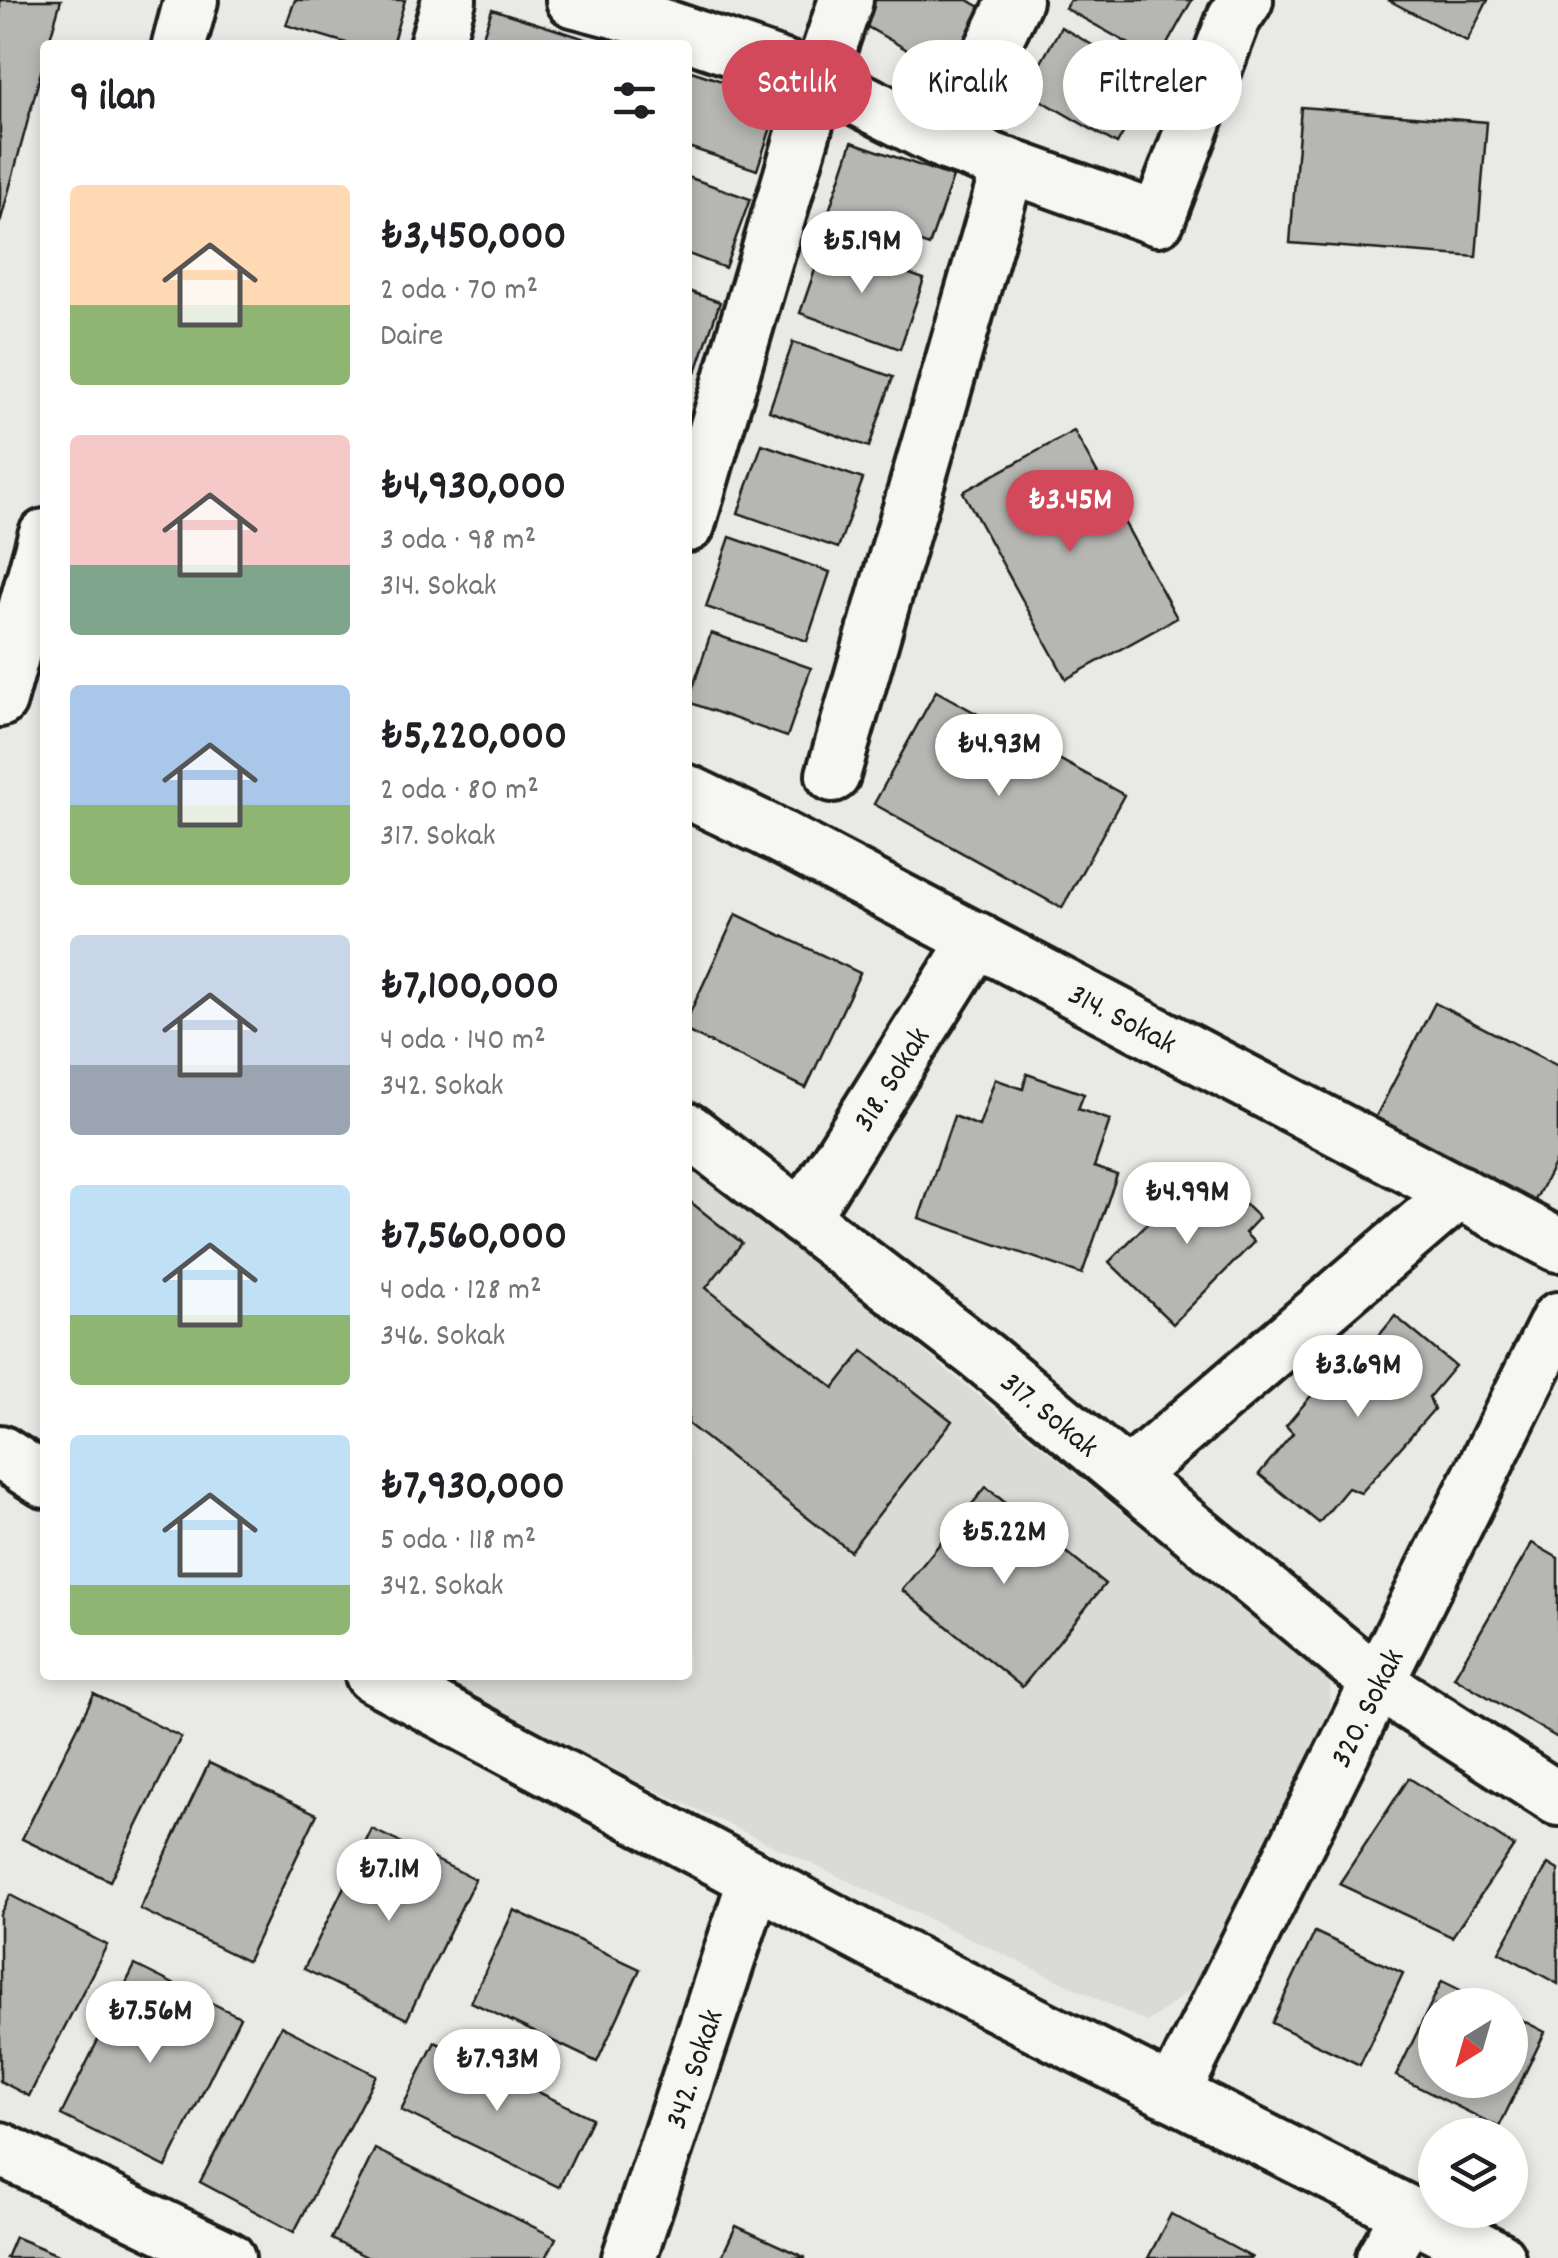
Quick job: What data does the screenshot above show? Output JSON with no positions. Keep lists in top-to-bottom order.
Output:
{
  "streets": {
    "street": [
      "314. Sokak",
      "318. Sokak",
      "317. Sokak",
      "320. Sokak",
      "342. Sokak"
    ]
  },
  "crossings": [
    ["314. Sokak", "318. Sokak"],
    ["318. Sokak", "317. Sokak"],
    ["317. Sokak", "320. Sokak"]
  ],
  "north": "bottom left",
  "page": {
    "chip": ["Satılık", "Kiralık", "Filtreler"],
    "heading": "9 ilan",
    "list": [
      {
        "name": "₺3,450,000",
        "note": "2 oda · 70 m² · Daire"
      },
      {
        "name": "₺4,930,000",
        "note": "3 oda · 98 m² · 314. Sokak"
      },
      {
        "name": "₺5,220,000",
        "note": "2 oda · 80 m² · 317. Sokak"
      },
      {
        "name": "₺7,100,000",
        "note": "4 oda · 140 m² · 342. Sokak"
      },
      {
        "name": "₺7,560,000",
        "note": "4 oda · 128 m² · 346. Sokak"
      },
      {
        "name": "₺7,930,000",
        "note": "5 oda · 118 m² · 342. Sokak"
      }
    ],
    "price": [
      "₺5.19M",
      "₺3.45M",
      "₺4.93M",
      "₺4.99M",
      "₺3.69M",
      "₺5.22M",
      "₺7.1M",
      "₺7.56M",
      "₺7.93M"
    ]
  }
}
